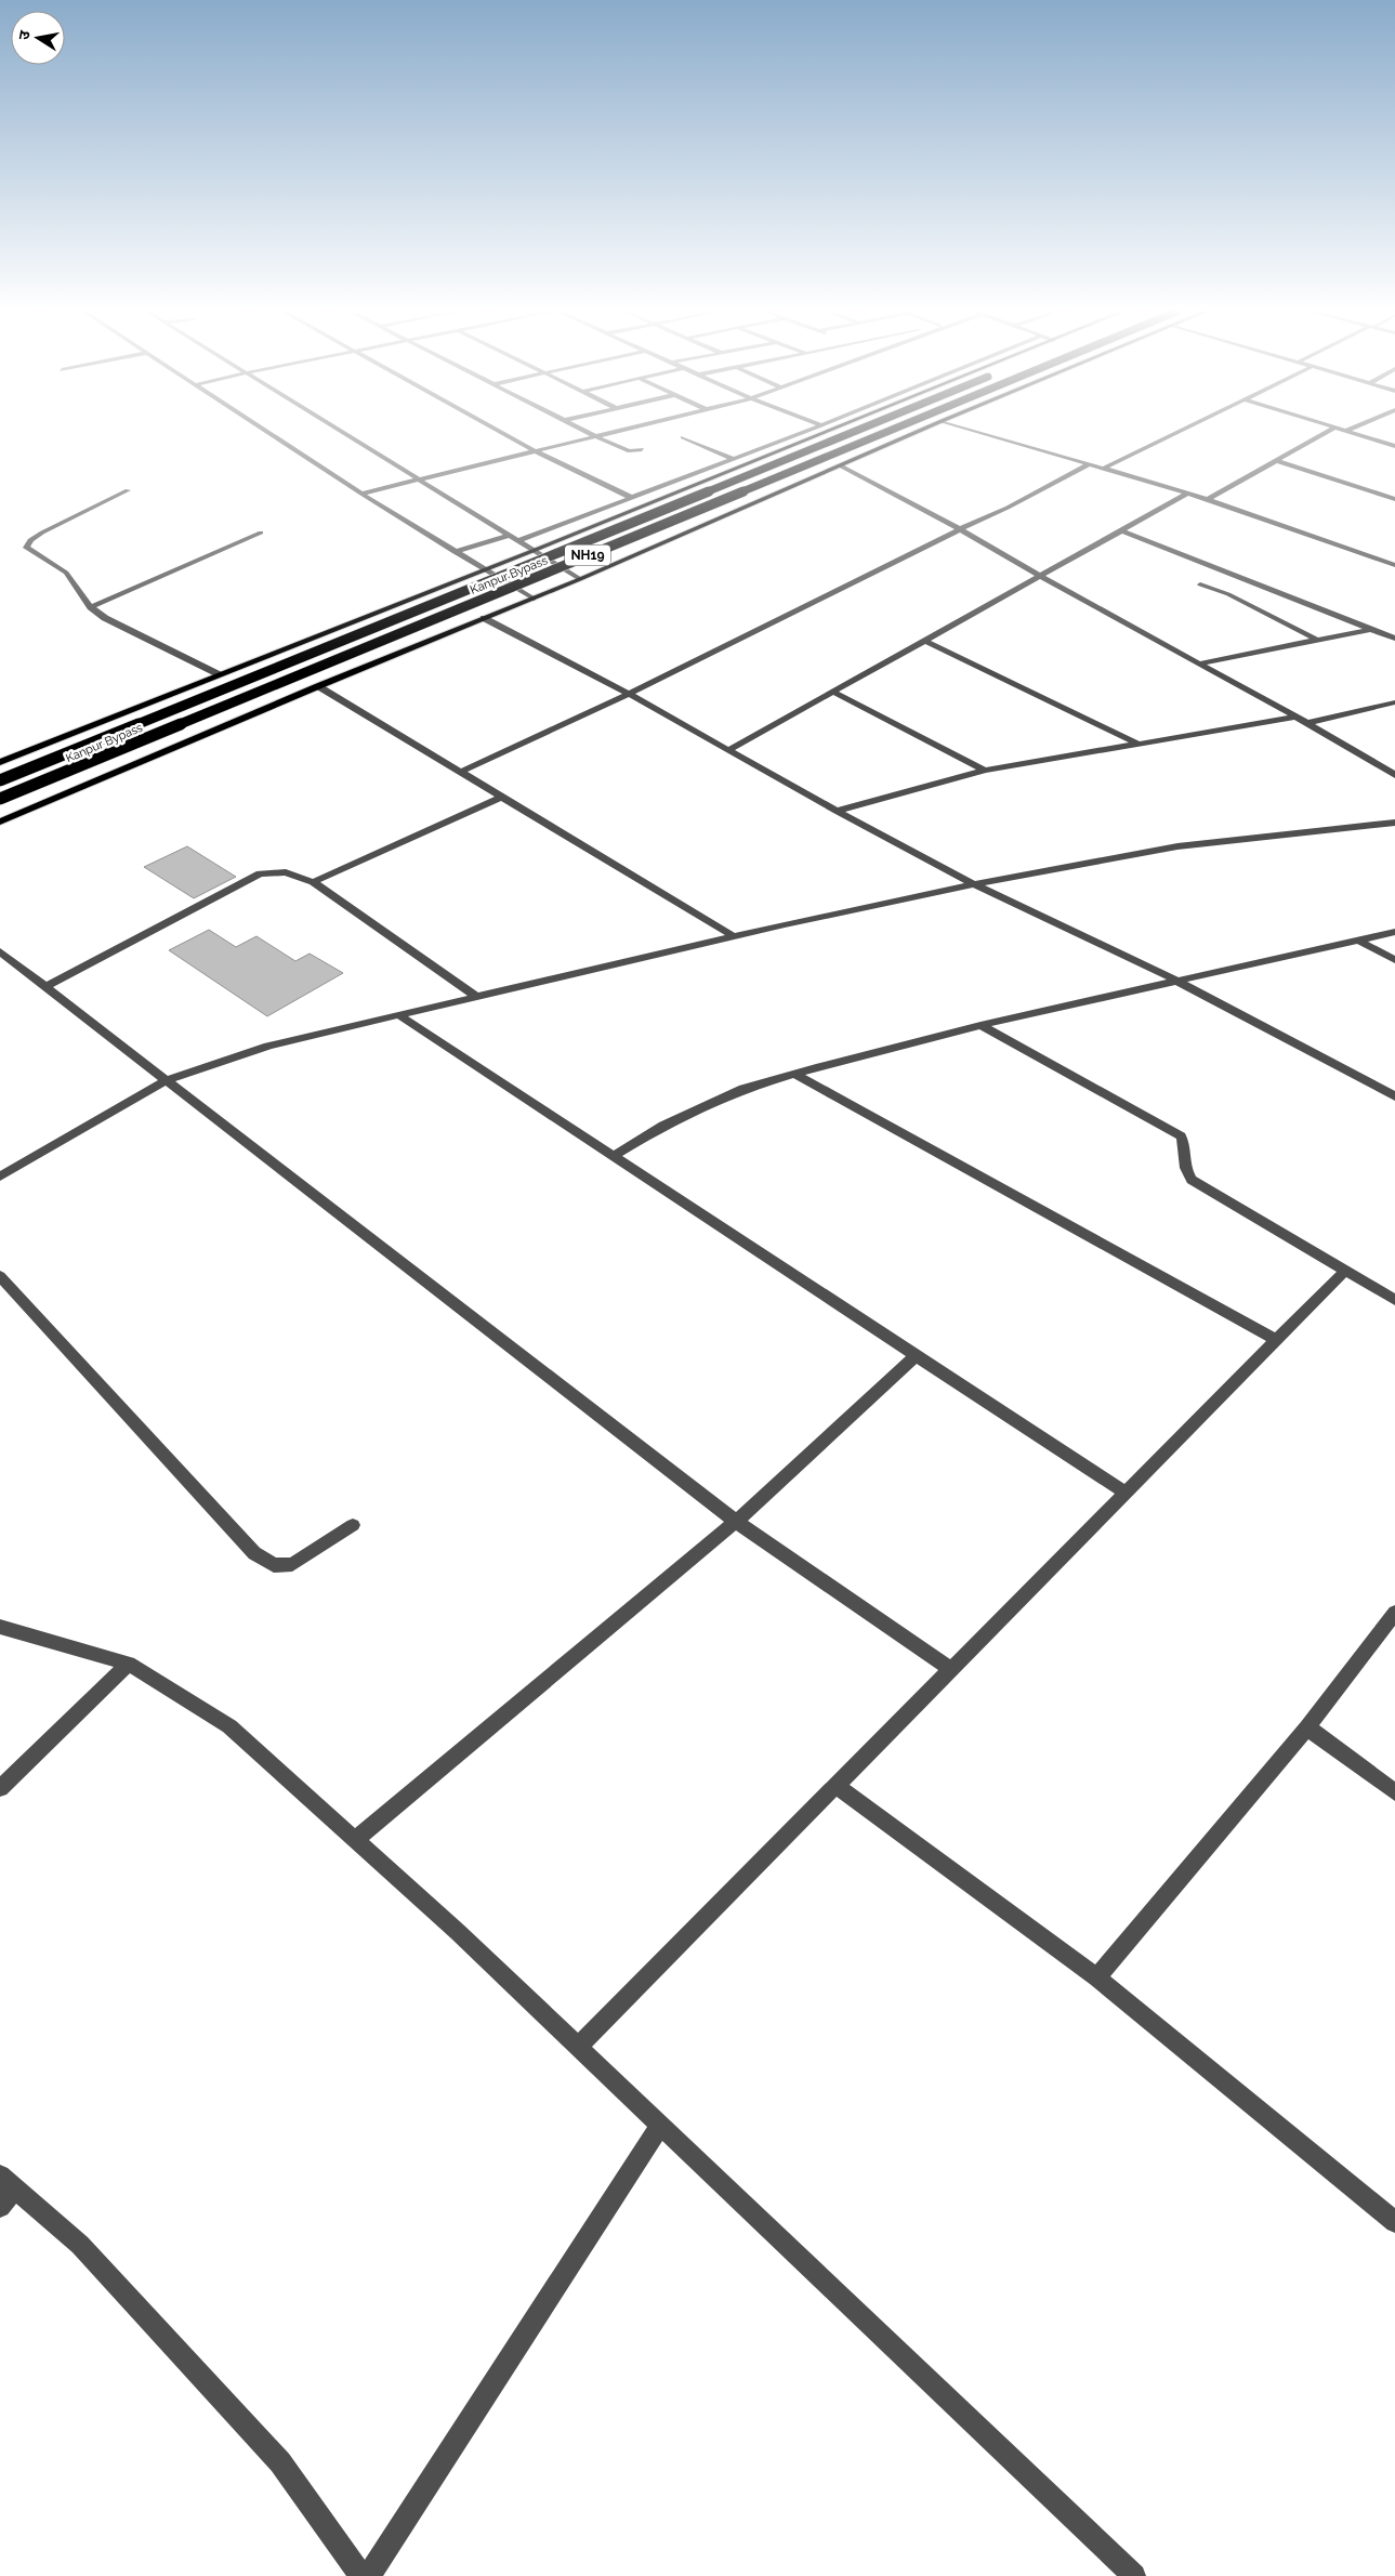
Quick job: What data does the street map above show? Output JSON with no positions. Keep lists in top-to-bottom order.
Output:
{
  "streets": {
    "highway": ["NH19", "Kanpur Bypass"]
  },
  "north": "left"
}
